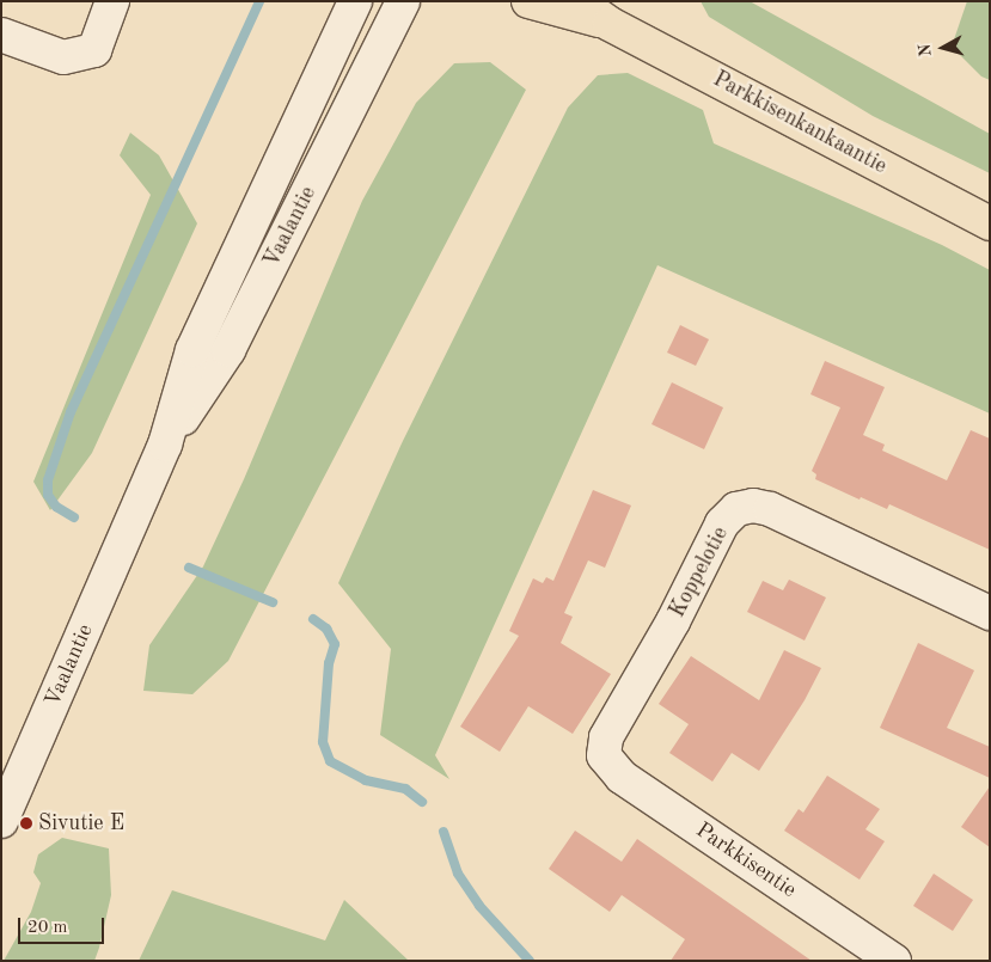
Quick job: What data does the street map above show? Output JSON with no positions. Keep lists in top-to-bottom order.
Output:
{
  "streets": {
    "main road": ["Parkkisenkankaantie"],
    "street": ["Vaalantie", "Koppelotie", "Parkkisentie"]
  },
  "crossings": [
    ["Koppelotie", "Parkkisentie"]
  ],
  "places": ["Sivutie E"],
  "scale_bar": "20 m",
  "north": "left"
}
